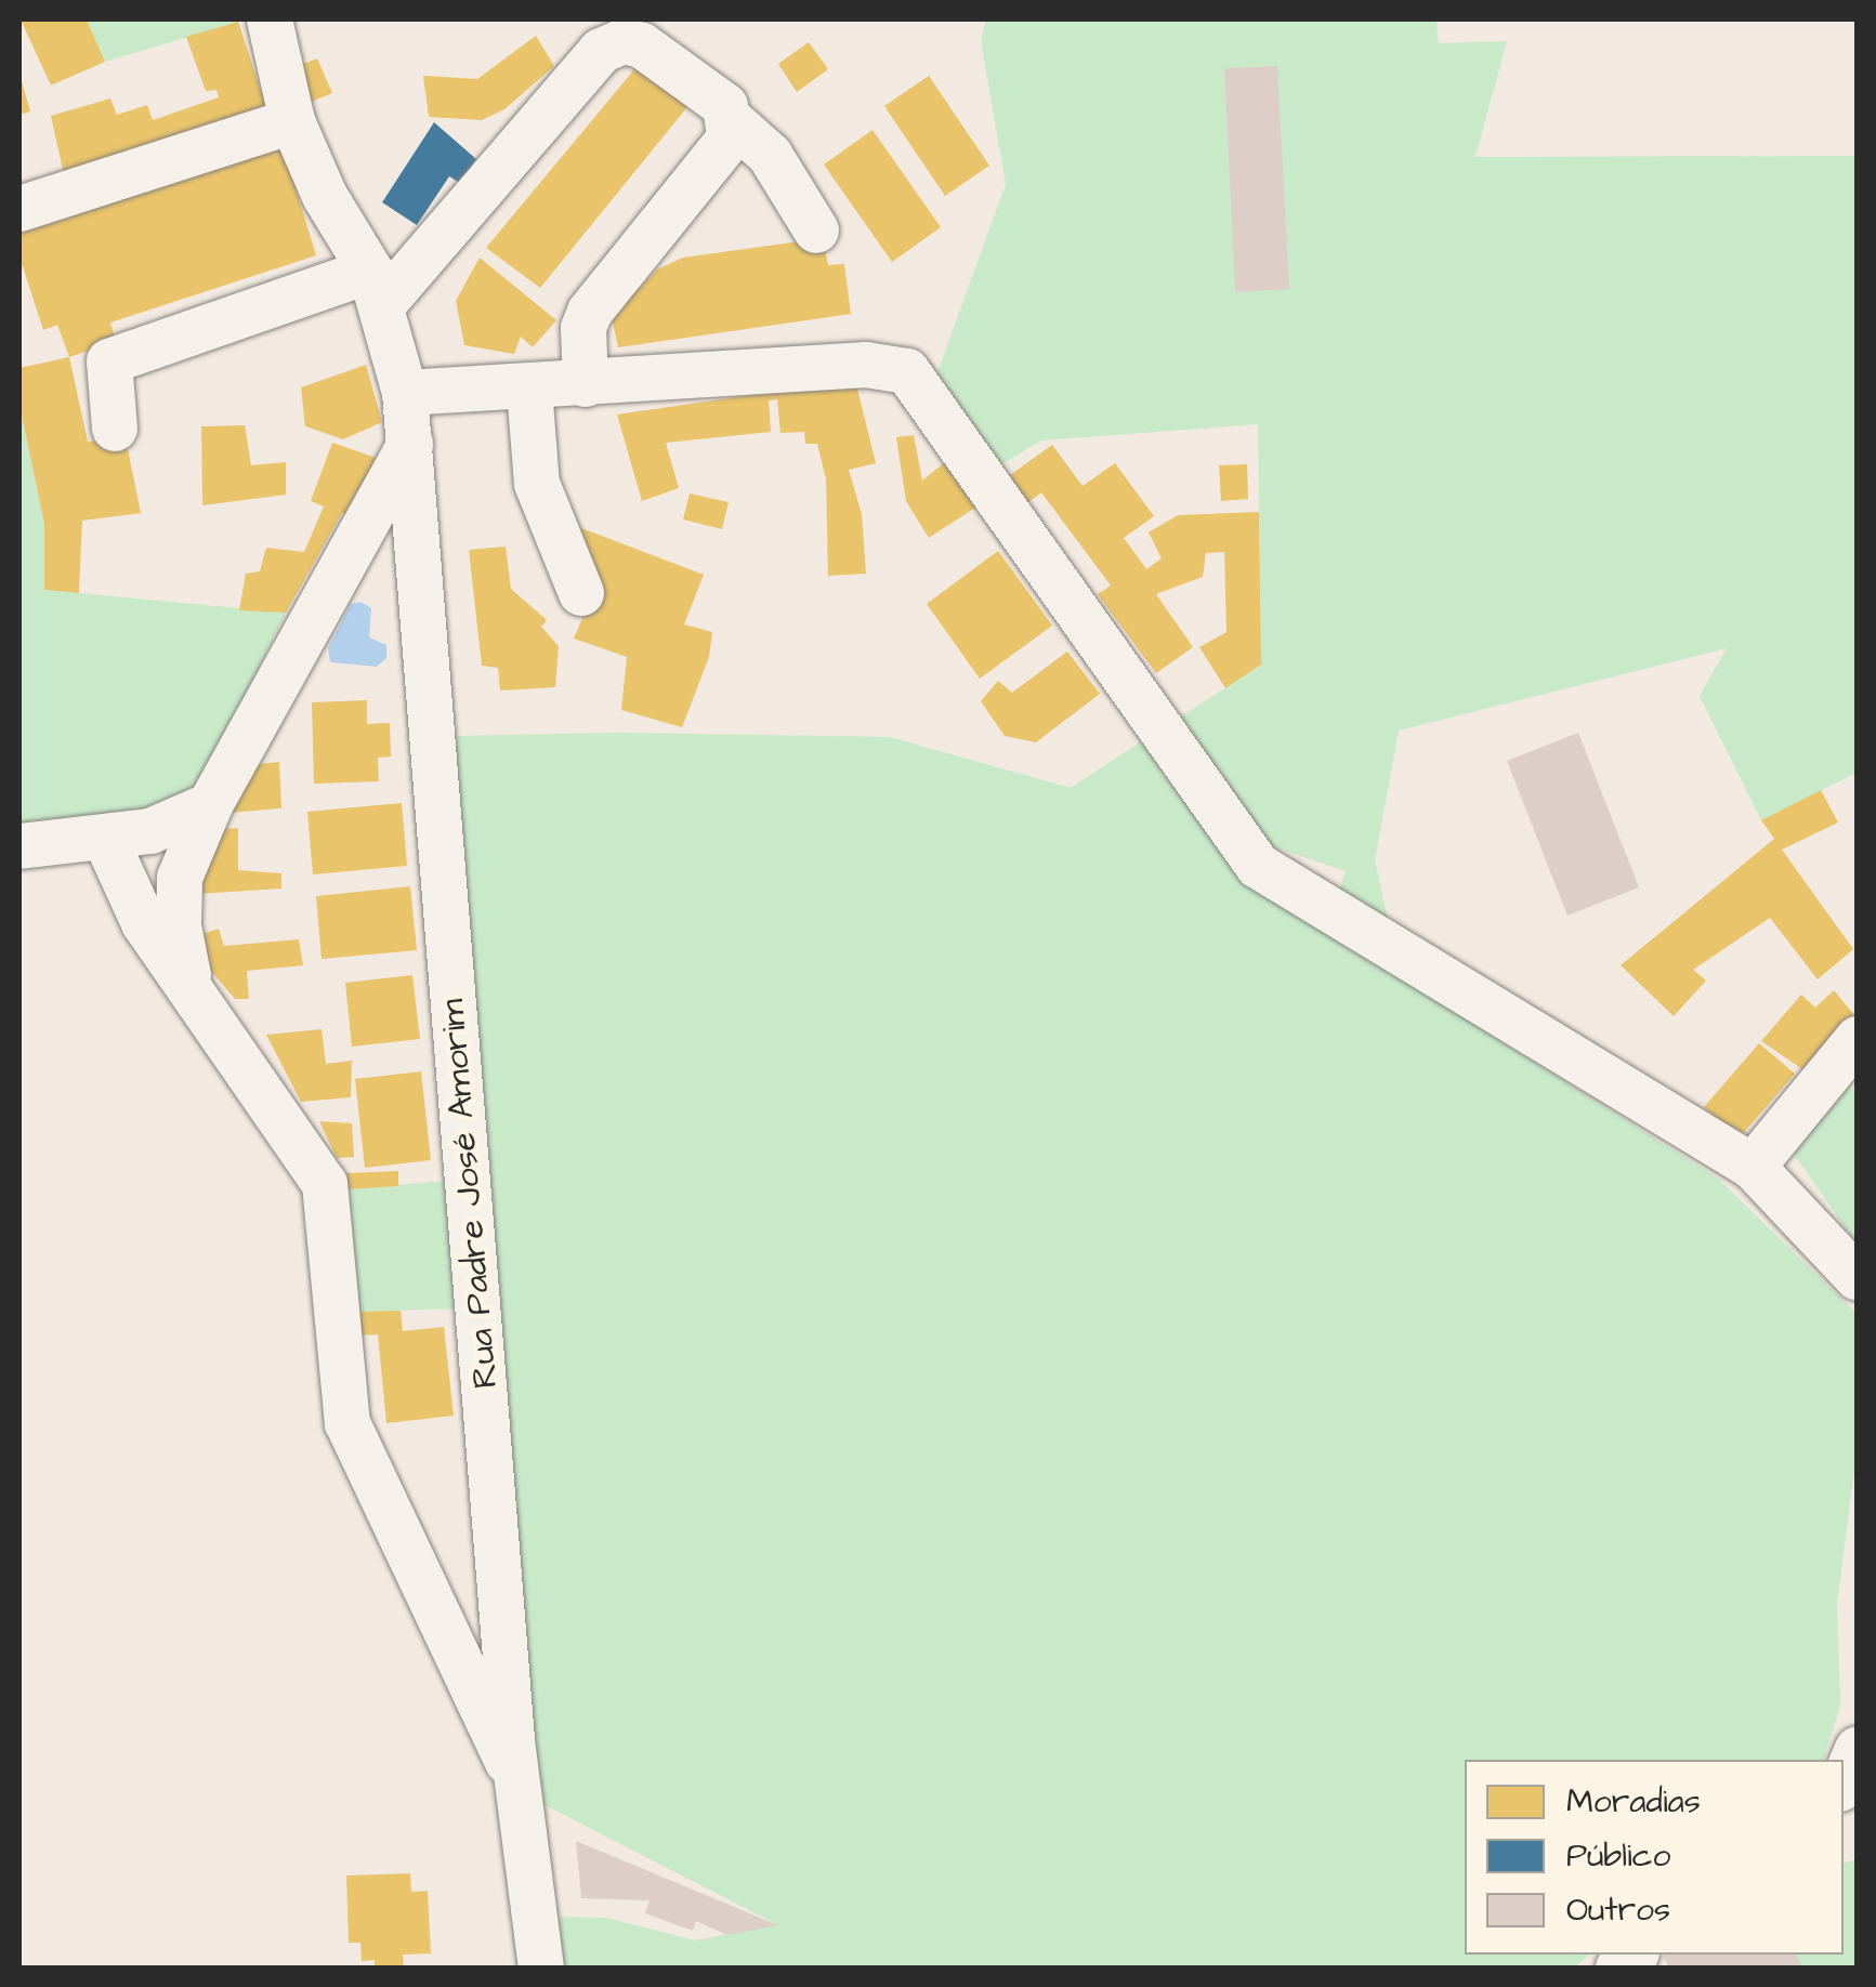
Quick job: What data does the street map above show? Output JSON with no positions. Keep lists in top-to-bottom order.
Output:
{
  "streets": {
    "street": ["Rua Padre José Amorim"]
  },
  "legend": ["Moradias", "Público", "Outros"]
}
